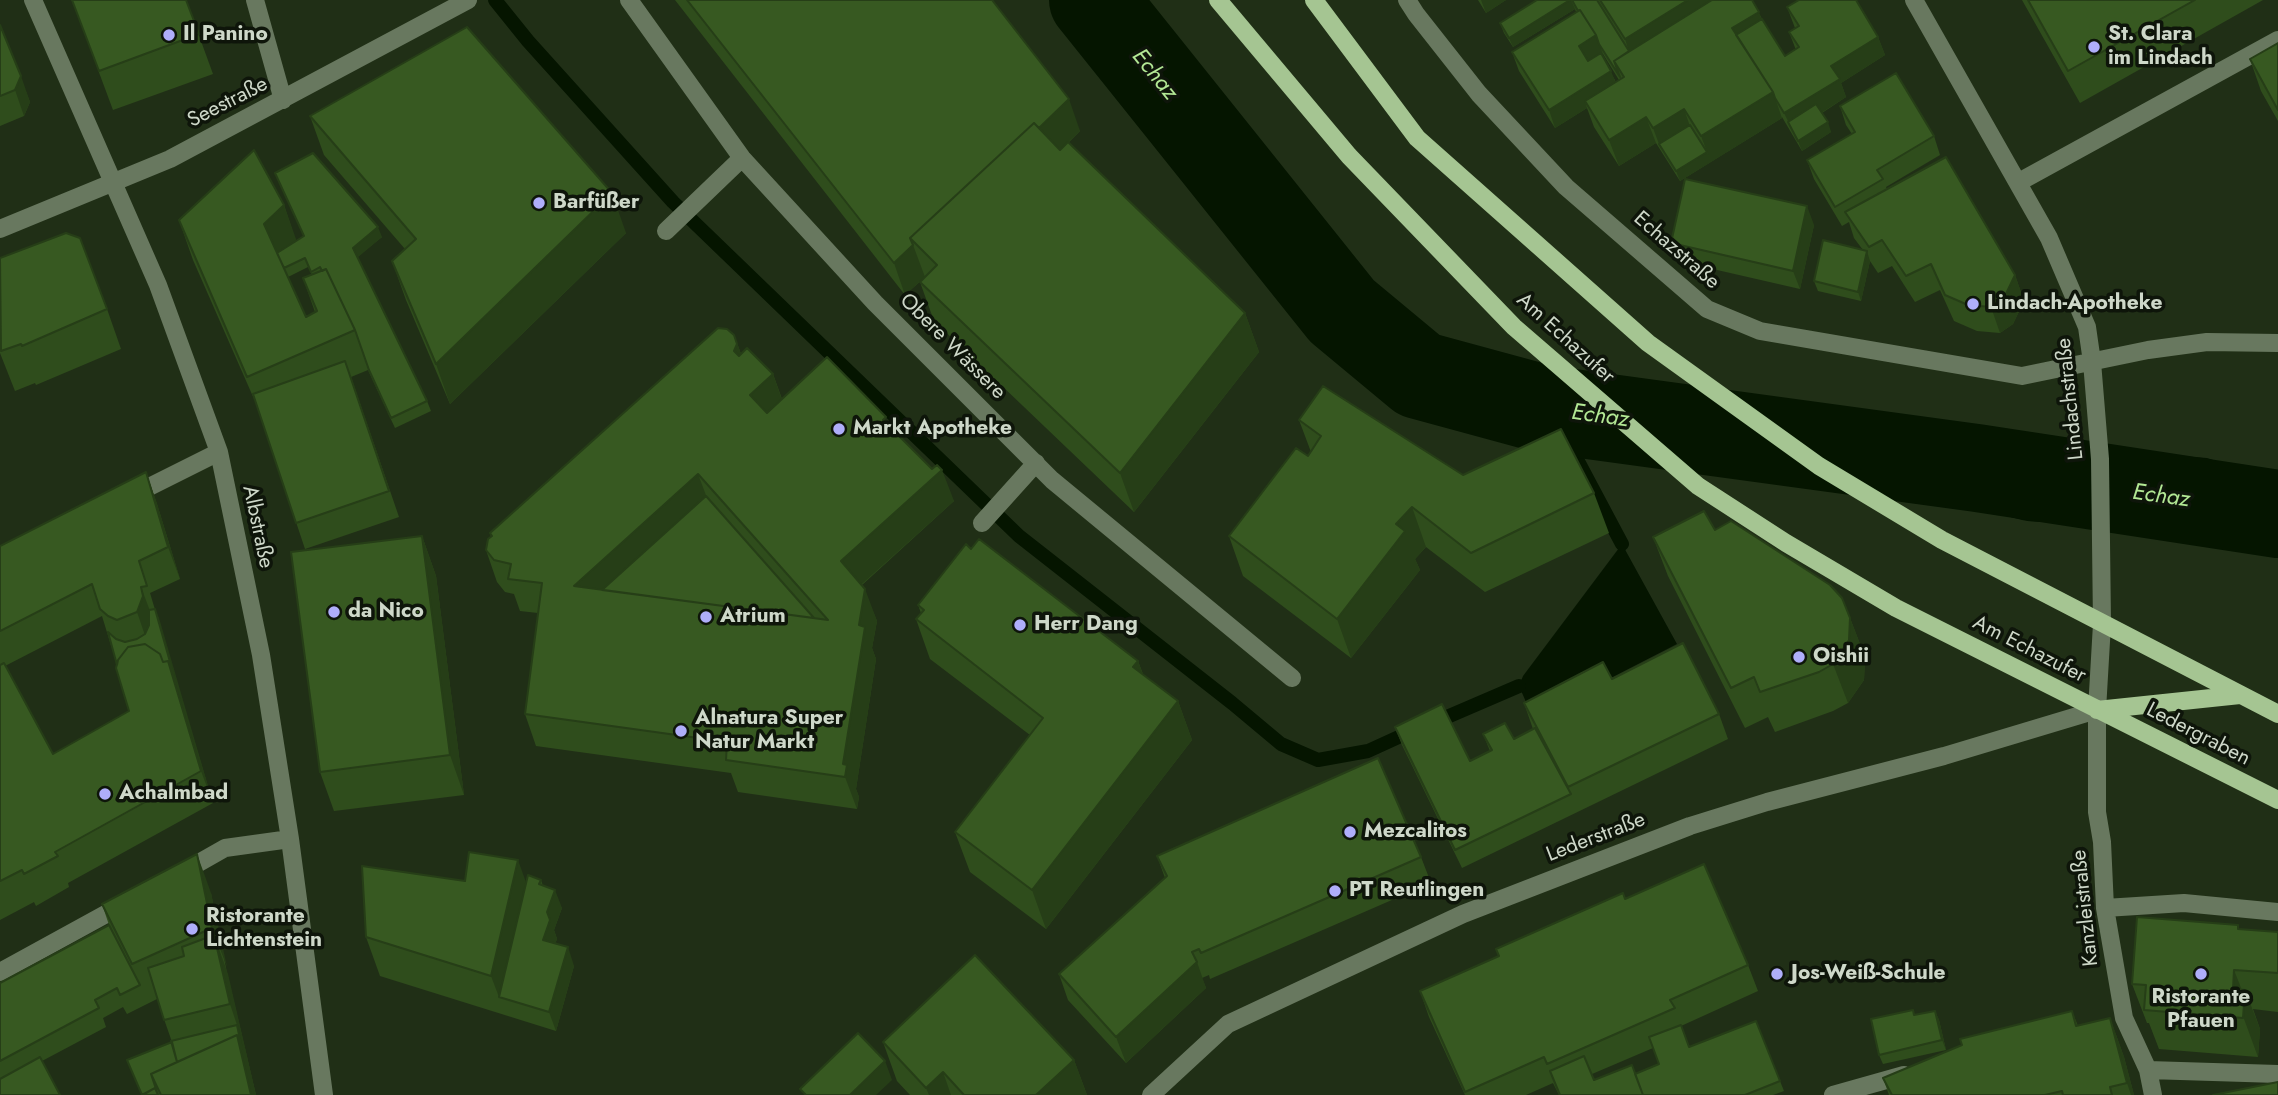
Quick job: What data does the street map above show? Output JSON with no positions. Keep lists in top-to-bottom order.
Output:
{
  "streets": {
    "main road": ["Am Echazufer", "Ledergraben"],
    "street": [
      "Seestraße",
      "Echazstraße",
      "Obere Wässere",
      "Lindachstraße",
      "Albstraße",
      "Lederstraße",
      "Kanzleistraße"
    ]
  },
  "crossings": [
    ["Seestraße", "Albstraße"],
    ["Echazstraße", "Lindachstraße"],
    ["Am Echazufer", "Lindachstraße"],
    ["Am Echazufer", "Ledergraben"],
    ["Am Echazufer", "Lederstraße"],
    ["Am Echazufer", "Kanzleistraße"],
    ["Lindachstraße", "Ledergraben"],
    ["Lindachstraße", "Lederstraße"],
    ["Lindachstraße", "Kanzleistraße"],
    ["Ledergraben", "Lederstraße"],
    ["Ledergraben", "Kanzleistraße"],
    ["Lederstraße", "Kanzleistraße"]
  ],
  "water": ["Echaz"],
  "places": [
    "Il Panino",
    "St. Clara im Lindach",
    "Barfüßer",
    "Lindach-Apotheke",
    "Markt Apotheke",
    "da Nico",
    "Atrium",
    "Herr Dang",
    "Oishii",
    "Alnatura Super Natur Markt",
    "Achalmbad",
    "Mezcalitos",
    "PT Reutlingen",
    "Ristorante Lichtenstein",
    "Jos-Weiß-Schule",
    "Ristorante Pfauen"
  ]
}
